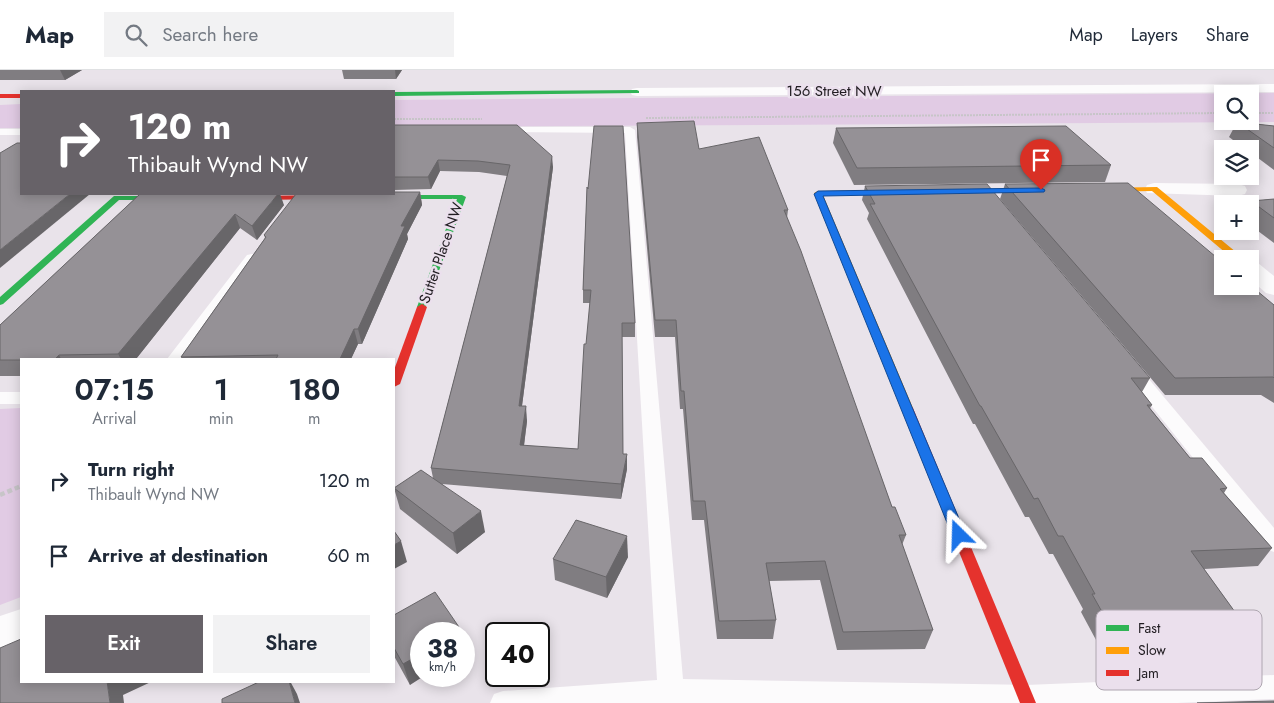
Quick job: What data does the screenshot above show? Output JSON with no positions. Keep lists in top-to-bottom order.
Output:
{
  "streets": {
    "street": ["156 Street NW", "Sutter Place NW"]
  },
  "legend": ["Fast", "Slow", "Jam"],
  "page": {
    "header": "Map",
    "search": "Search here",
    "nav": ["Map", "Layers", "Share"],
    "map_buttons": ["+", "−"],
    "turn": ["120 m", "Thibault Wynd NW"],
    "eta": [
      "07:15",
      "Arrival",
      "1",
      "min",
      "180",
      "m"
    ],
    "list": [
      {
        "name": "Turn right",
        "note": "Thibault Wynd NW",
        "value": "120 m"
      },
      {
        "name": "Arrive at destination",
        "value": "60 m"
      }
    ],
    "buttons": ["Exit", "Share"],
    "speed": "38 km/h",
    "limit": "40"
  }
}
